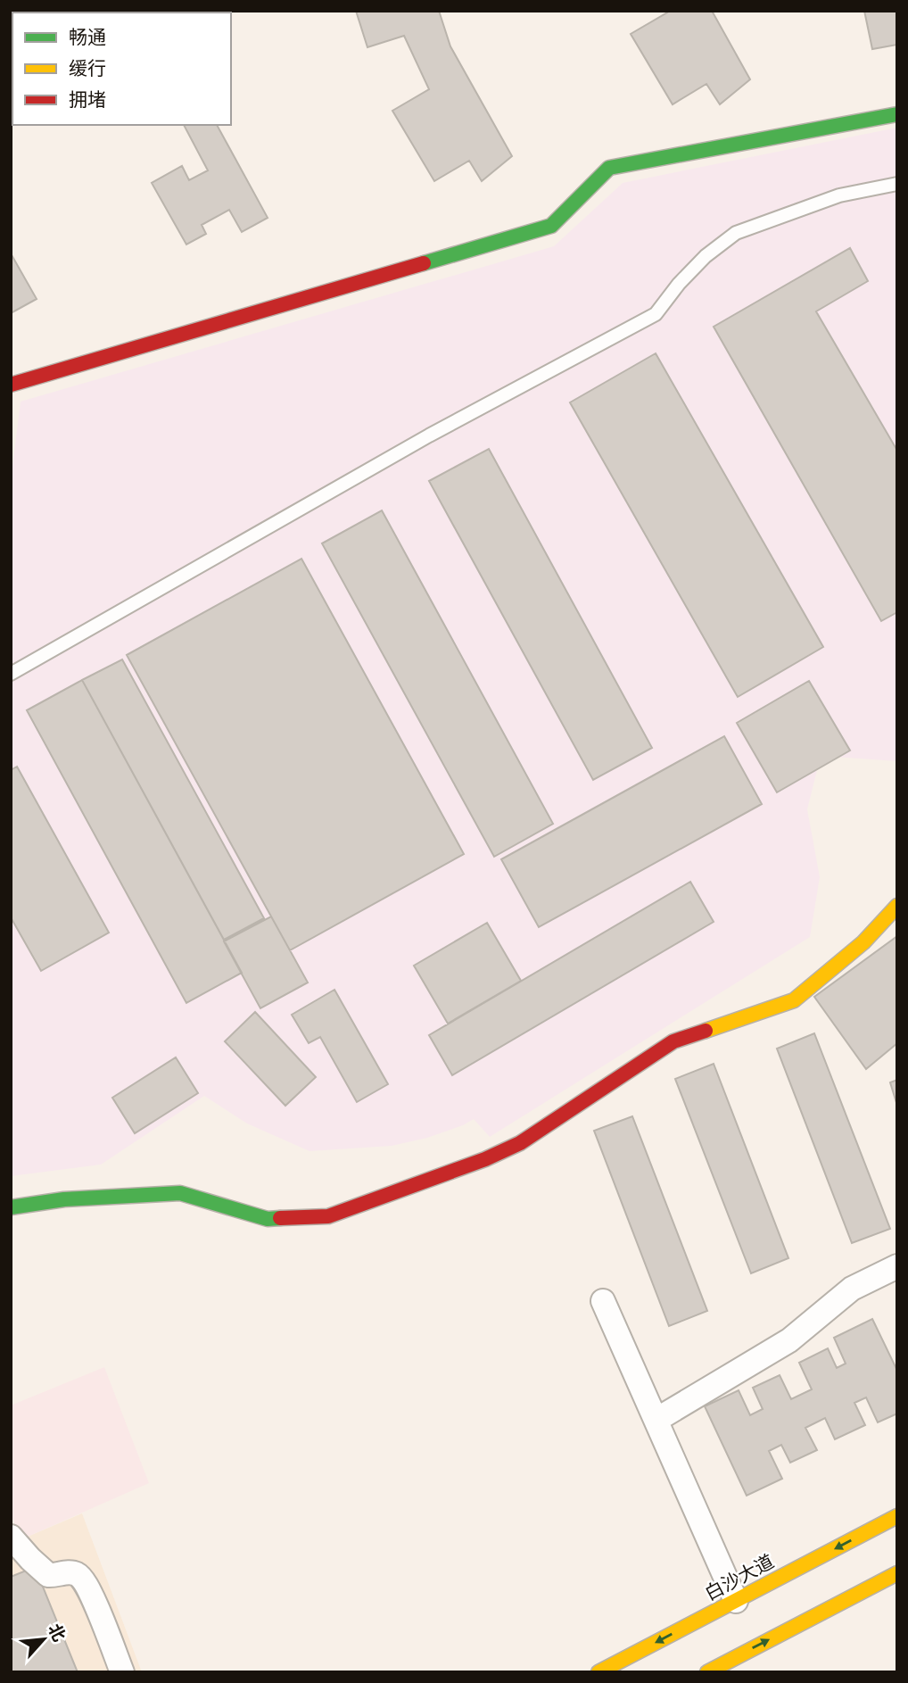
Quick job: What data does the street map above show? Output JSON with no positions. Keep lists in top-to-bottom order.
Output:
{
  "streets": {
    "street": ["白沙大道"]
  },
  "legend": ["畅通", "缓行", "拥堵"],
  "north": "top right"
}
